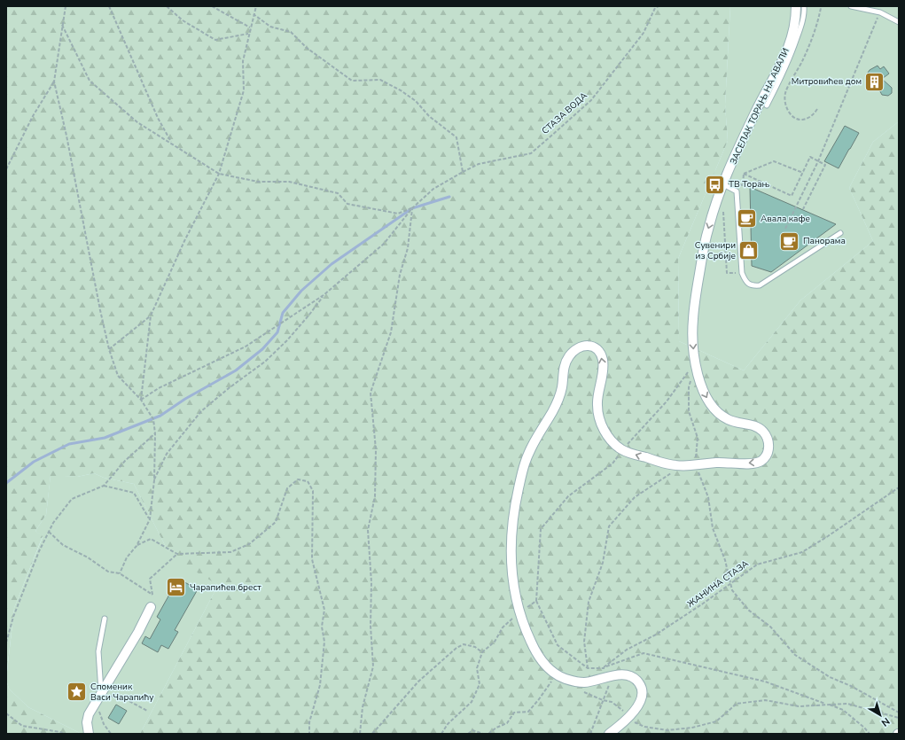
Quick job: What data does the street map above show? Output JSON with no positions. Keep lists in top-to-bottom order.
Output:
{
  "streets": {
    "street": ["ЗАСЕЛАК ТОРАЊ НА АВАЛИ"],
    "path": ["СТАЗА ВОДА", "ЖАНИНА СТАЗА"]
  },
  "places": {
    "building": ["Митровићев дом"],
    "bus stop": ["ТВ Торањ"],
    "cafe": ["Авала кафе", "Панорама"],
    "shop": ["Сувенири из Србије"],
    "hotel": ["Чарапићев брест"],
    "place": ["Споменик Васи Чарапићу"]
  },
  "north": "bottom right"
}
